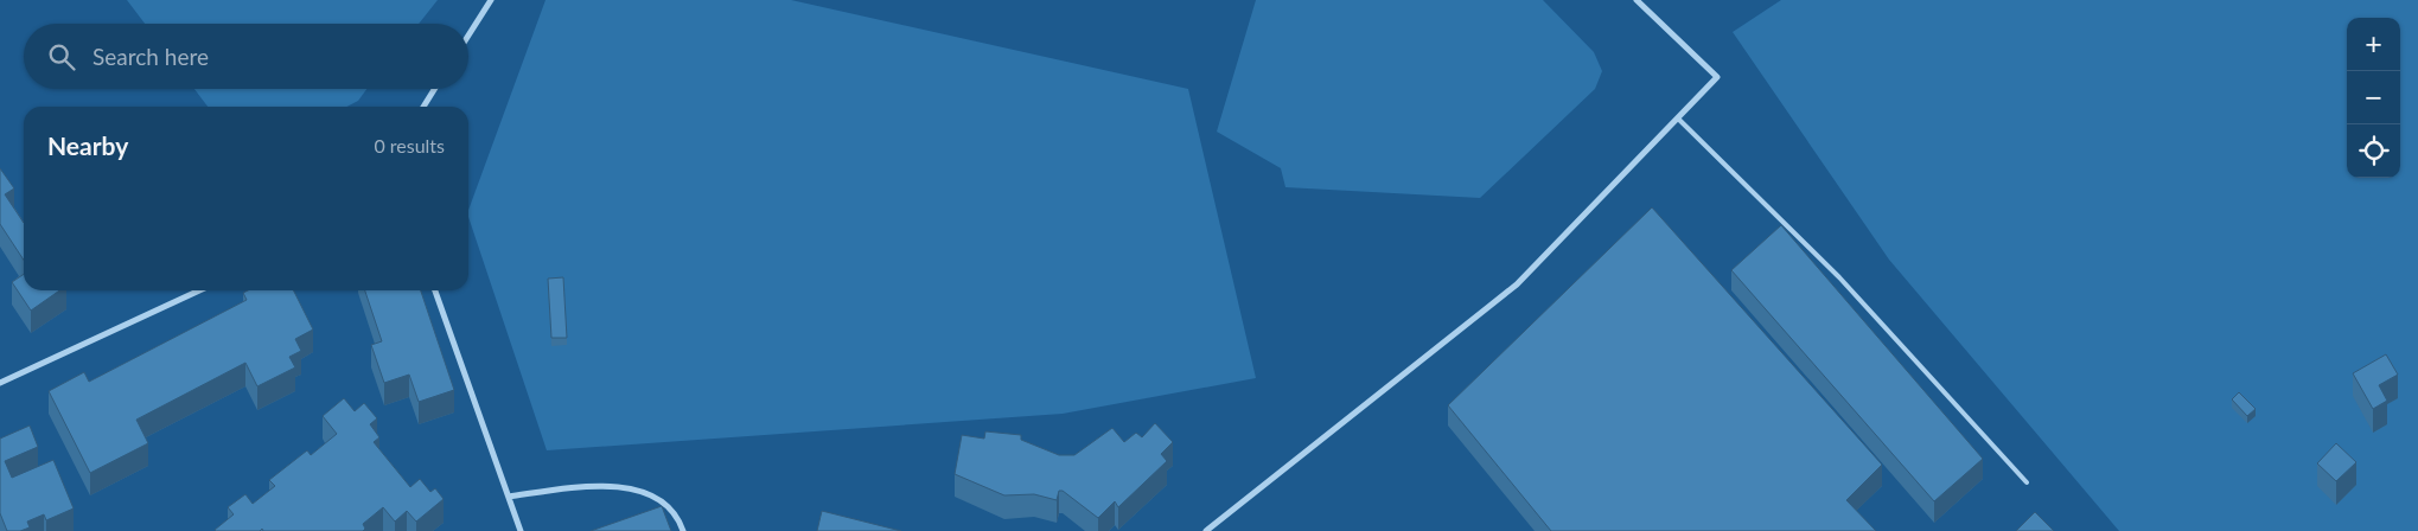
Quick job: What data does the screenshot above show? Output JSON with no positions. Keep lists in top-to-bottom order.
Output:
{
  "page": {
    "map_buttons": ["+", "−"],
    "search": "Search here",
    "heading": ["Nearby", "0 results"]
  }
}
